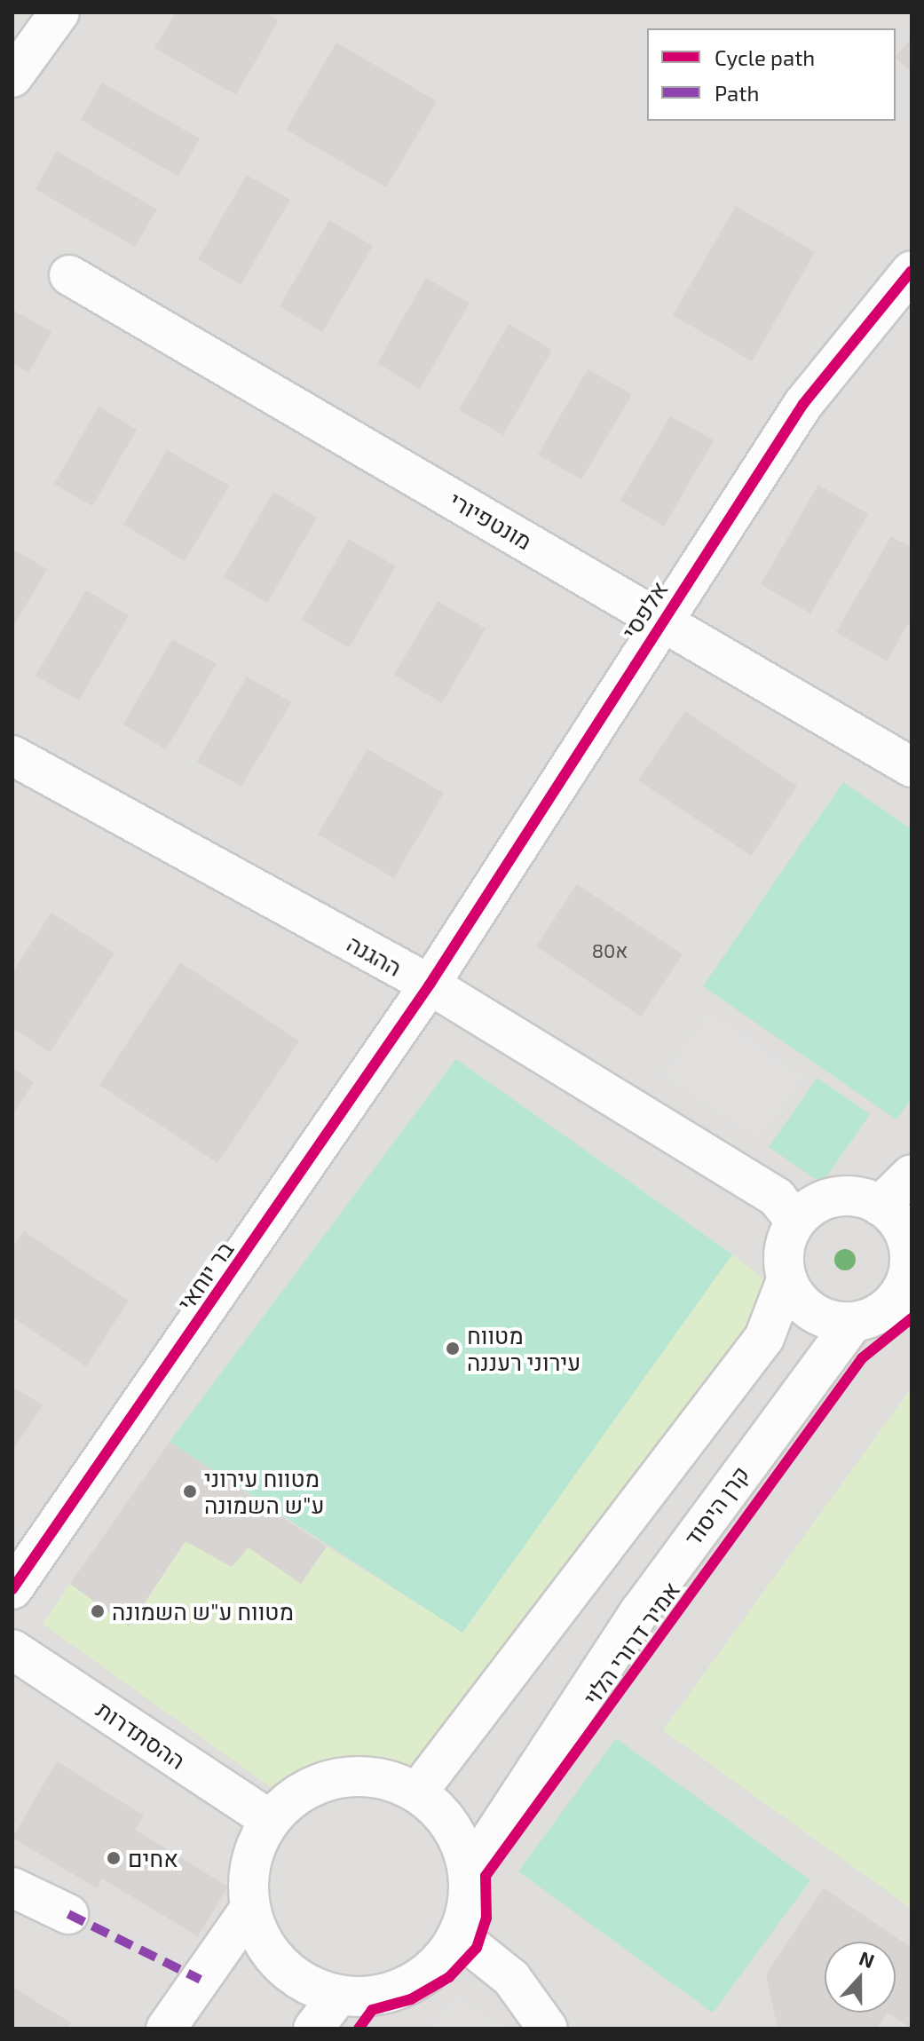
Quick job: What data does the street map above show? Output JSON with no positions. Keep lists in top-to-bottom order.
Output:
{
  "streets": {
    "street": [
      "מונטפיורי",
      "אלפסי",
      "ההגנה",
      "בר יוחאי",
      "קרן היסוד",
      "ההסתדרות"
    ],
    "cycle path": ["אמיר דרורי הלוי"]
  },
  "crossings": [
    ["מונטפיורי", "אלפסי"],
    ["אלפסי", "ההגנה"],
    ["אלפסי", "בר יוחאי"],
    ["ההגנה", "בר יוחאי"],
    ["ההגנה", "קרן היסוד"],
    ["קרן היסוד", "ההסתדרות"]
  ],
  "places": [
    "מטווח עירוני רעננה",
    "מטווח עירוני ע\"ש השמונה",
    "מטווח ע\"ש השמונה",
    "אחים"
  ],
  "house_numbers": ["80א"],
  "legend": ["Cycle path", "Path"],
  "north": "top"
}
